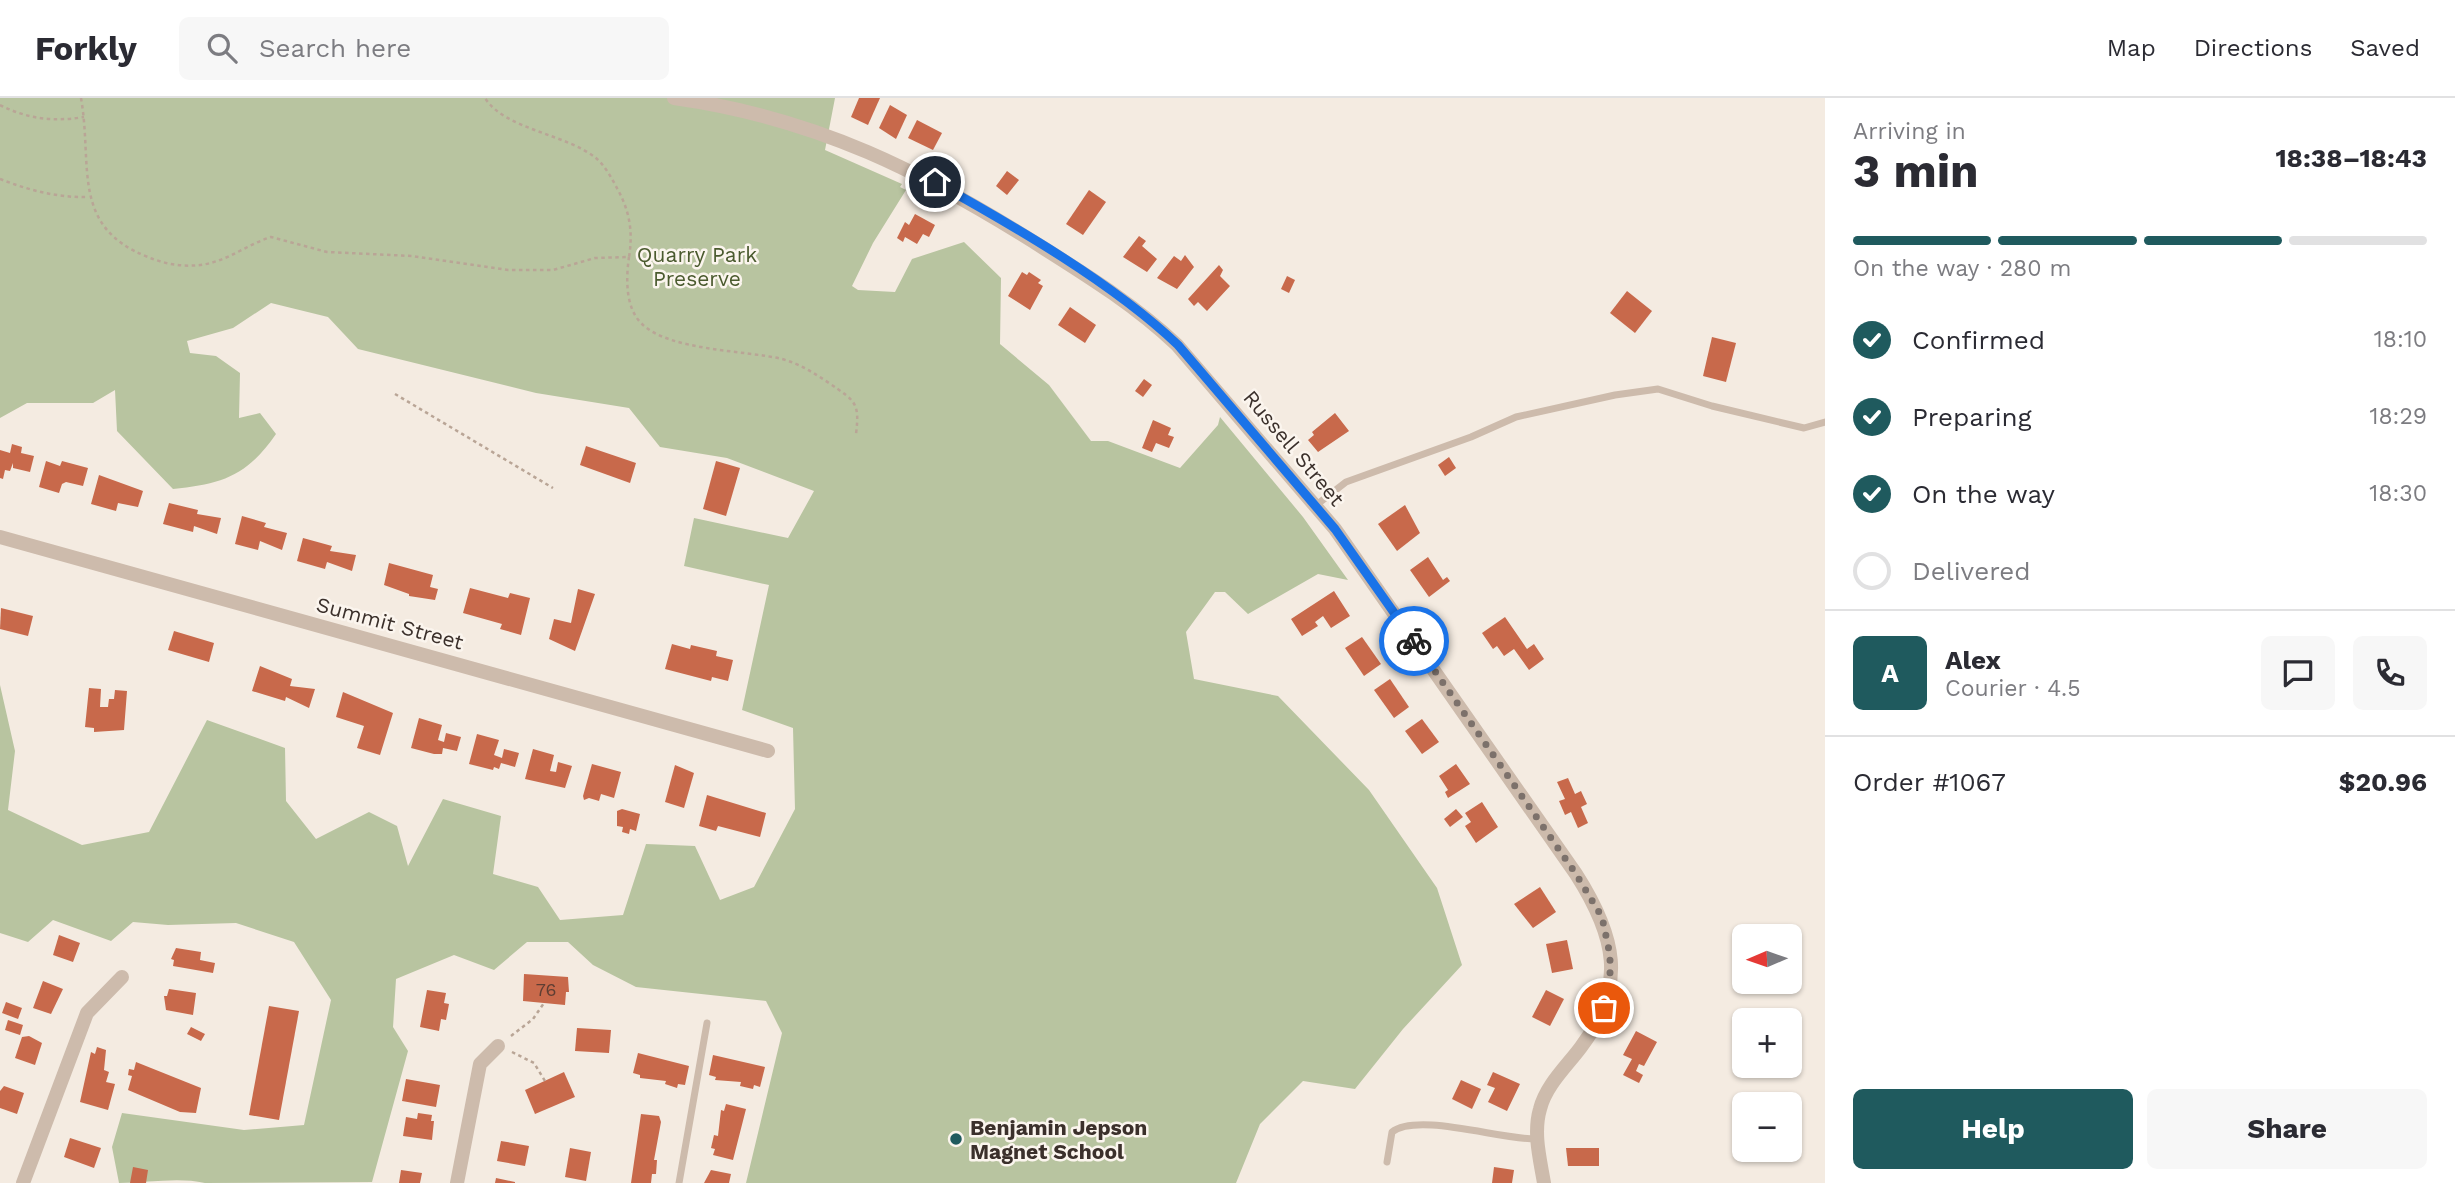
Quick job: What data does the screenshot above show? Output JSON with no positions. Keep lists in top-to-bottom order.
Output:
{
  "streets": {
    "street": ["Russell Street", "Summit Street"]
  },
  "parks": ["Quarry Park Preserve"],
  "places": ["Benjamin Jepson Magnet School"],
  "house_numbers": ["76"],
  "north": "left",
  "page": {
    "header": "Forkly",
    "search": "Search here",
    "nav": ["Map", "Directions", "Saved"],
    "heading": ["3 min", "Arriving in", "18:38–18:43"],
    "panel": [
      "Alex",
      "Courier · 4.5",
      "Order #1067",
      "$20.96"
    ],
    "bar": "On the way · 280 m",
    "list": [
      ["Confirmed", "18:10"],
      ["Preparing", "18:29"],
      ["On the way", "18:30"],
      "Delivered"
    ],
    "round": "A",
    "map_buttons": ["+", "−"],
    "buttons": ["Help", "Share"]
  }
}
